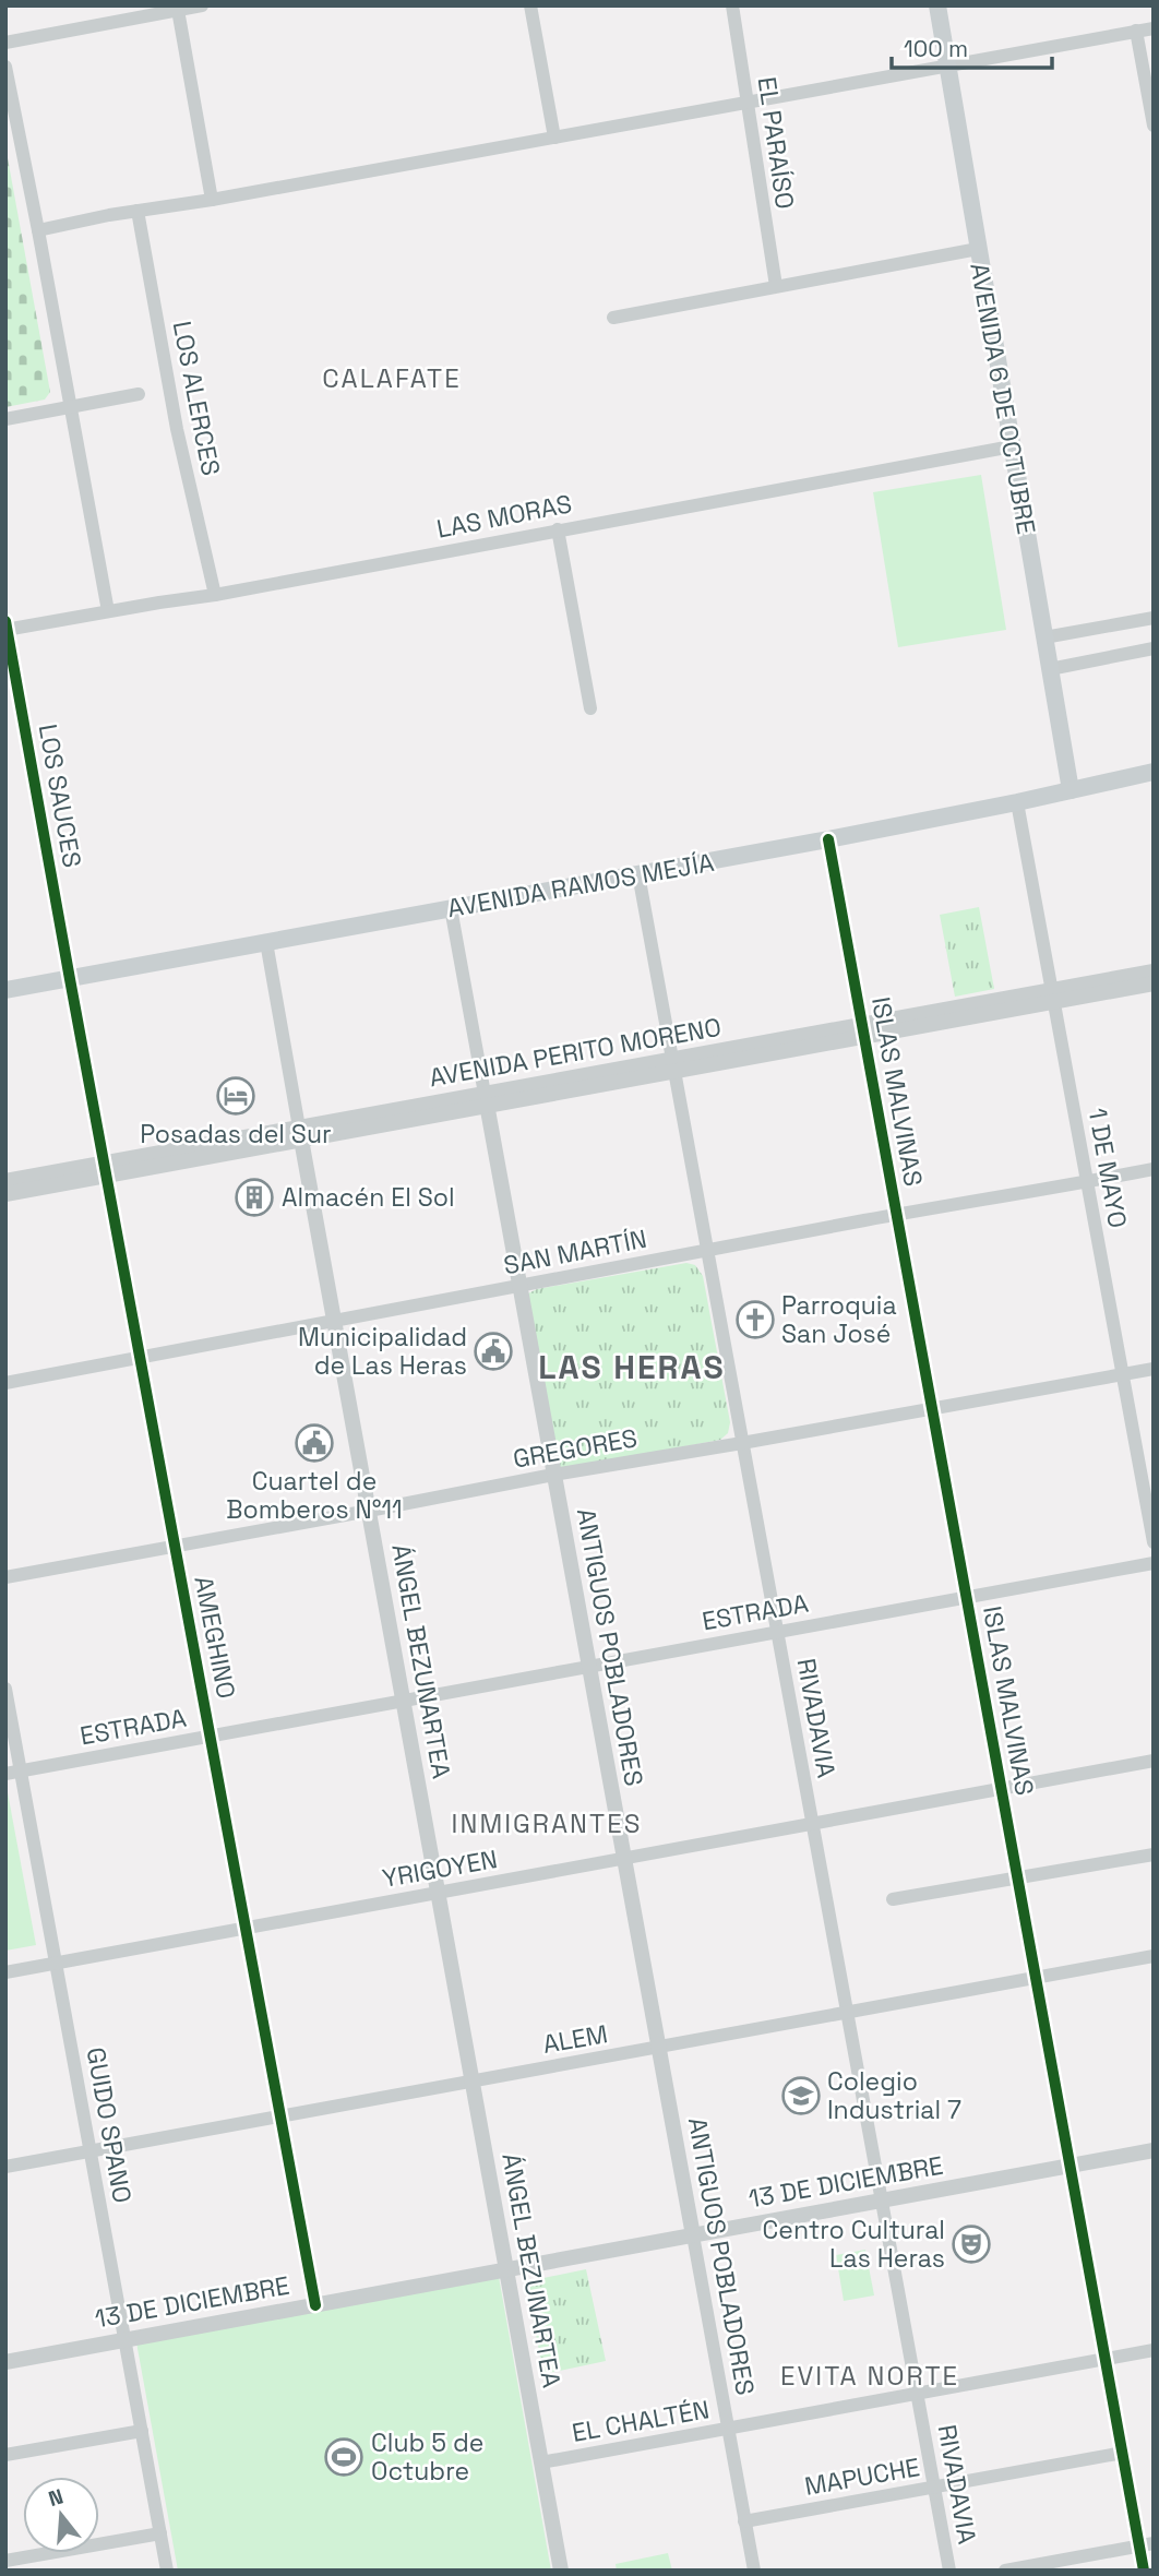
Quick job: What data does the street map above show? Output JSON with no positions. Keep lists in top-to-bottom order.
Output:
{
  "streets": {
    "main road": ["AVENIDA 6 DE OCTUBRE", "AVENIDA RAMOS MEJÍA"],
    "street": [
      "EL PARAÍSO",
      "LOS ALERCES",
      "LAS MORAS",
      "LOS SAUCES",
      "AVENIDA PERITO MORENO",
      "ISLAS MALVINAS",
      "1 DE MAYO",
      "SAN MARTÍN",
      "GREGORES",
      "ESTRADA",
      "AMEGHINO",
      "ANTIGUOS POBLADORES",
      "ÁNGEL BEZUNARTEA",
      "RIVADAVIA",
      "YRIGOYEN",
      "ALEM",
      "GUIDO SPANO",
      "13 DE DICIEMBRE",
      "EL CHALTÉN",
      "MAPUCHE"
    ]
  },
  "crossings": [
    ["LOS ALERCES", "LAS MORAS"],
    ["AVENIDA 6 DE OCTUBRE", "LAS MORAS"],
    ["AVENIDA 6 DE OCTUBRE", "AVENIDA RAMOS MEJÍA"],
    ["LAS MORAS", "LOS SAUCES"],
    ["LOS SAUCES", "AVENIDA RAMOS MEJÍA"],
    ["LOS SAUCES", "AMEGHINO"],
    ["AVENIDA RAMOS MEJÍA", "ISLAS MALVINAS"],
    ["AVENIDA RAMOS MEJÍA", "1 DE MAYO"],
    ["AVENIDA RAMOS MEJÍA", "AMEGHINO"],
    ["AVENIDA RAMOS MEJÍA", "ÁNGEL BEZUNARTEA"],
    ["AVENIDA RAMOS MEJÍA", "RIVADAVIA"],
    ["AVENIDA PERITO MORENO", "ISLAS MALVINAS"],
    ["AVENIDA PERITO MORENO", "1 DE MAYO"],
    ["AVENIDA PERITO MORENO", "AMEGHINO"],
    ["AVENIDA PERITO MORENO", "ANTIGUOS POBLADORES"],
    ["AVENIDA PERITO MORENO", "ÁNGEL BEZUNARTEA"],
    ["AVENIDA PERITO MORENO", "RIVADAVIA"],
    ["ISLAS MALVINAS", "SAN MARTÍN"],
    ["ISLAS MALVINAS", "GREGORES"],
    ["ISLAS MALVINAS", "ESTRADA"],
    ["ISLAS MALVINAS", "YRIGOYEN"],
    ["ISLAS MALVINAS", "ALEM"],
    ["ISLAS MALVINAS", "13 DE DICIEMBRE"],
    ["ISLAS MALVINAS", "EL CHALTÉN"],
    ["ISLAS MALVINAS", "MAPUCHE"],
    ["1 DE MAYO", "SAN MARTÍN"],
    ["1 DE MAYO", "GREGORES"],
    ["SAN MARTÍN", "AMEGHINO"],
    ["SAN MARTÍN", "ANTIGUOS POBLADORES"],
    ["SAN MARTÍN", "ÁNGEL BEZUNARTEA"],
    ["SAN MARTÍN", "RIVADAVIA"],
    ["GREGORES", "AMEGHINO"],
    ["GREGORES", "ANTIGUOS POBLADORES"],
    ["GREGORES", "ÁNGEL BEZUNARTEA"],
    ["GREGORES", "RIVADAVIA"],
    ["ESTRADA", "AMEGHINO"],
    ["ESTRADA", "ANTIGUOS POBLADORES"],
    ["ESTRADA", "ÁNGEL BEZUNARTEA"],
    ["ESTRADA", "RIVADAVIA"],
    ["ESTRADA", "GUIDO SPANO"],
    ["AMEGHINO", "YRIGOYEN"],
    ["AMEGHINO", "ALEM"],
    ["AMEGHINO", "13 DE DICIEMBRE"],
    ["ANTIGUOS POBLADORES", "YRIGOYEN"],
    ["ANTIGUOS POBLADORES", "ALEM"],
    ["ANTIGUOS POBLADORES", "13 DE DICIEMBRE"],
    ["ANTIGUOS POBLADORES", "EL CHALTÉN"],
    ["ANTIGUOS POBLADORES", "MAPUCHE"],
    ["ÁNGEL BEZUNARTEA", "YRIGOYEN"],
    ["ÁNGEL BEZUNARTEA", "ALEM"],
    ["ÁNGEL BEZUNARTEA", "13 DE DICIEMBRE"],
    ["ÁNGEL BEZUNARTEA", "EL CHALTÉN"],
    ["RIVADAVIA", "YRIGOYEN"],
    ["RIVADAVIA", "ALEM"],
    ["RIVADAVIA", "13 DE DICIEMBRE"],
    ["RIVADAVIA", "EL CHALTÉN"],
    ["RIVADAVIA", "MAPUCHE"],
    ["YRIGOYEN", "GUIDO SPANO"],
    ["ALEM", "GUIDO SPANO"],
    ["GUIDO SPANO", "13 DE DICIEMBRE"]
  ],
  "districts": [
    "CALAFATE",
    "LAS HERAS",
    "INMIGRANTES",
    "EVITA NORTE"
  ],
  "places": {
    "hotel": ["Posadas del Sur"],
    "building": ["Almacén El Sol"],
    "church": ["Parroquia San José"],
    "public building": ["Municipalidad de Las Heras", "Cuartel de Bomberos N°11"],
    "school or university": ["Colegio Industrial 7"],
    "theatre": ["Centro Cultural Las Heras"],
    "sports": ["Club 5 de Octubre"]
  },
  "scale_bar": "100 m",
  "north": "top"
}
